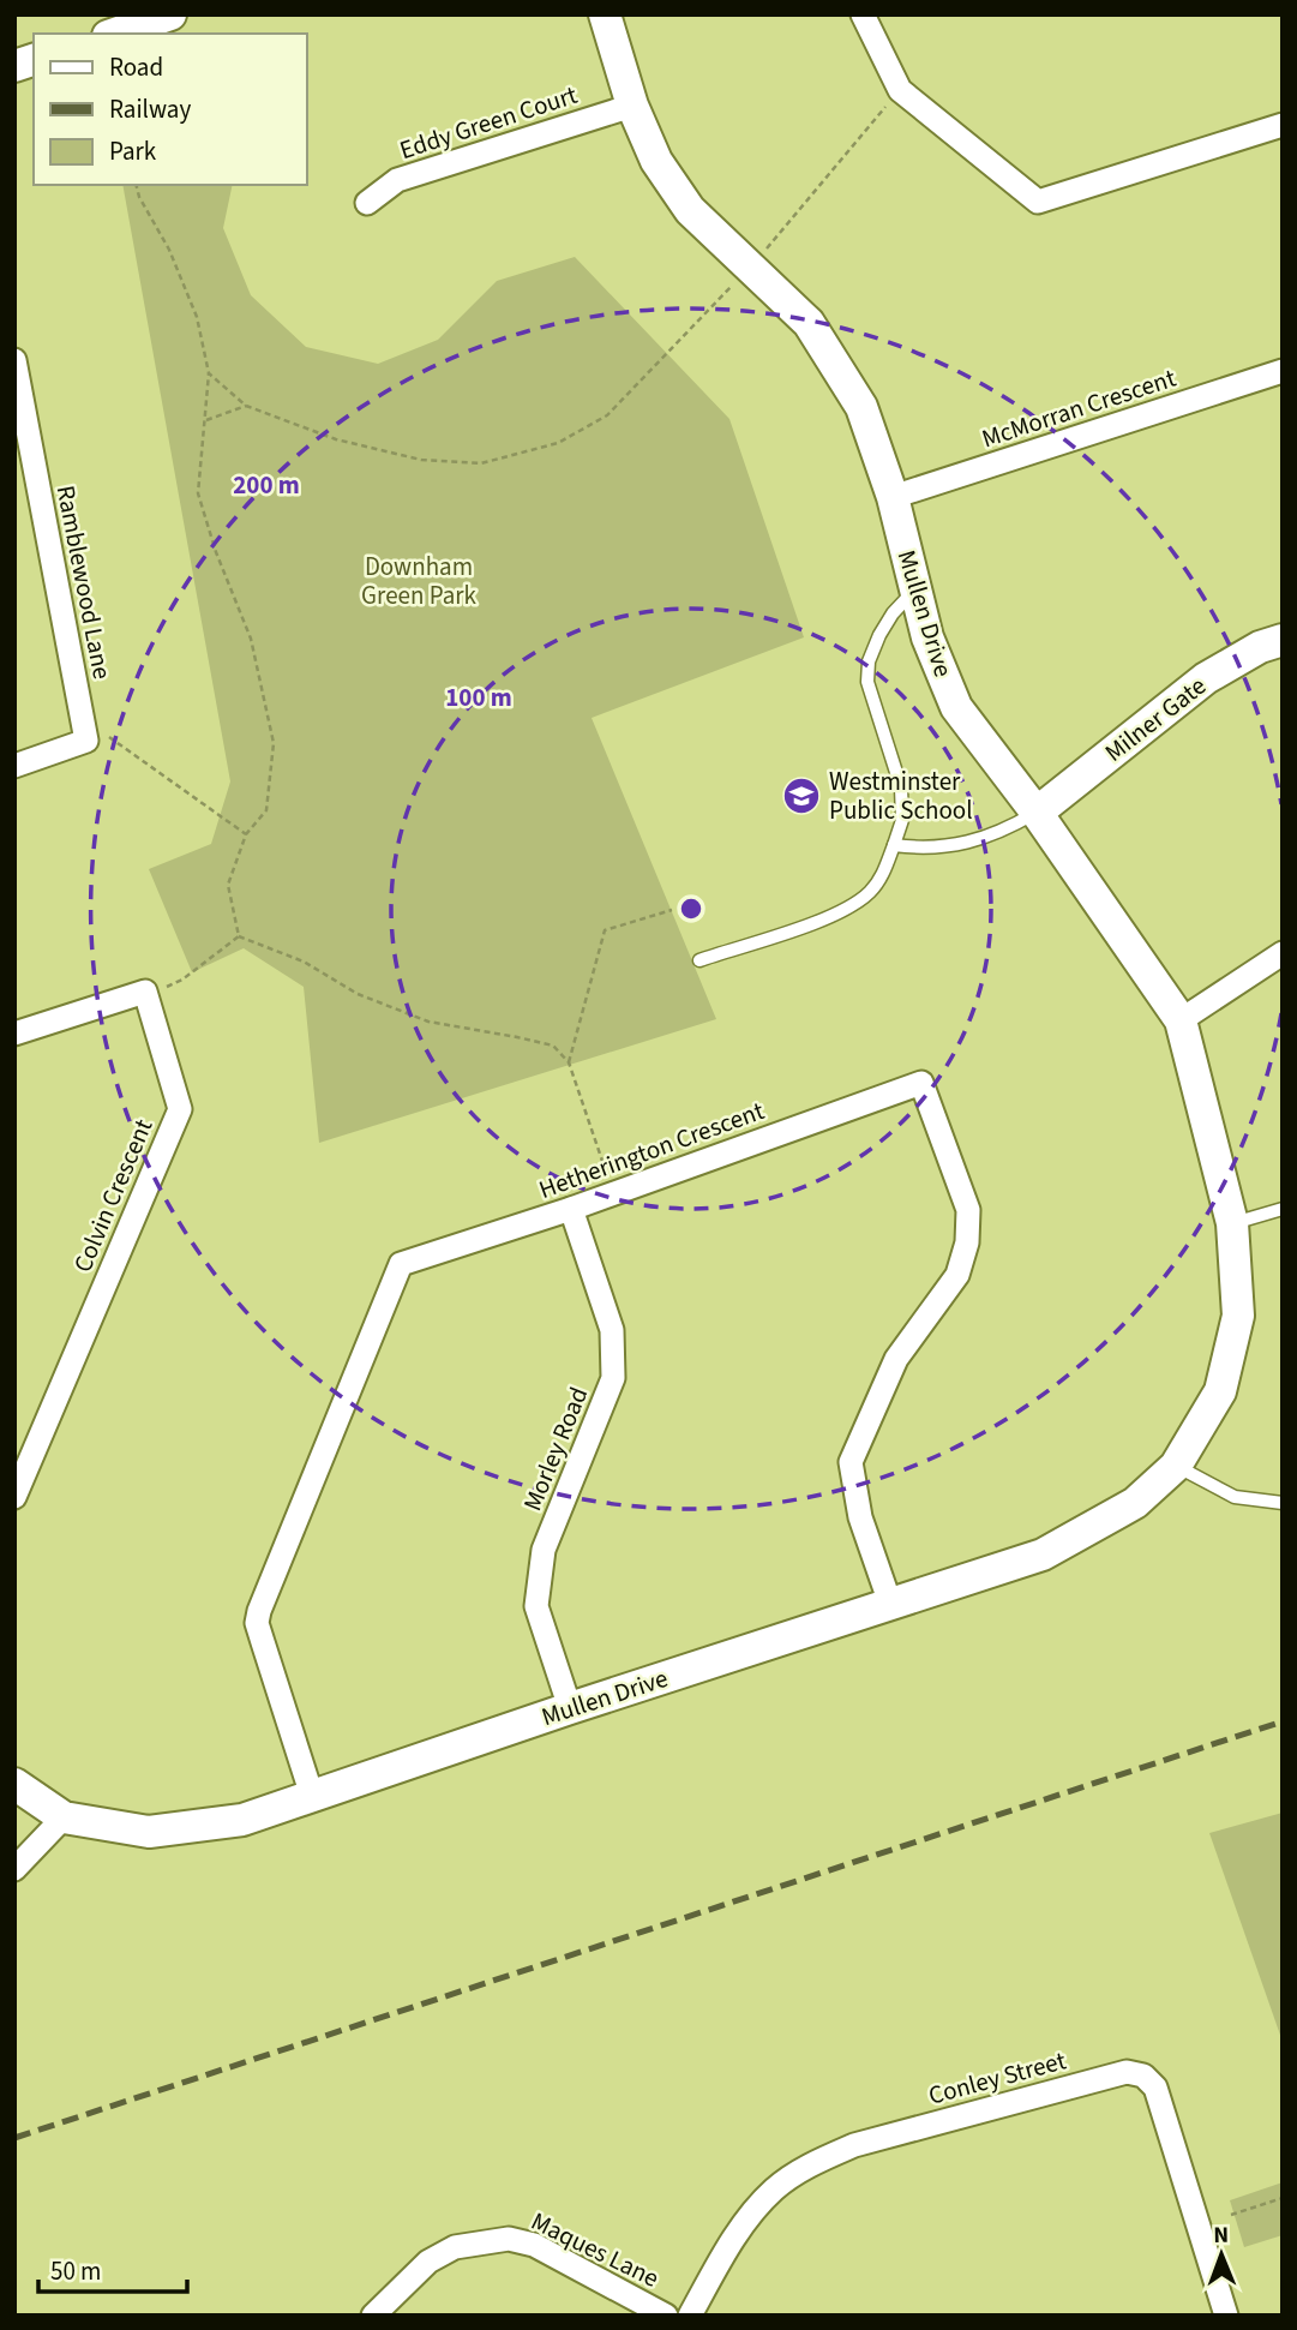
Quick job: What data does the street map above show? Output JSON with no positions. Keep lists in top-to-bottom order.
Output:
{
  "streets": {
    "street": [
      "Eddy Green Court",
      "McMorran Crescent",
      "Ramblewood Lane",
      "Mullen Drive",
      "Milner Gate",
      "Hetherington Crescent",
      "Colvin Crescent",
      "Morley Road",
      "Conley Street",
      "Maques Lane"
    ]
  },
  "crossings": [
    ["Eddy Green Court", "Mullen Drive"],
    ["McMorran Crescent", "Mullen Drive"],
    ["Mullen Drive", "Milner Gate"],
    ["Mullen Drive", "Hetherington Crescent"],
    ["Mullen Drive", "Morley Road"],
    ["Hetherington Crescent", "Morley Road"]
  ],
  "parks": ["Downham Green Park"],
  "places": {
    "school or university": ["Westminster Public School"]
  },
  "legend": ["Road", "Railway", "Park"],
  "scale_bar": "50 m",
  "north": "top",
  "rings": ["200 m", "100 m"]
}
